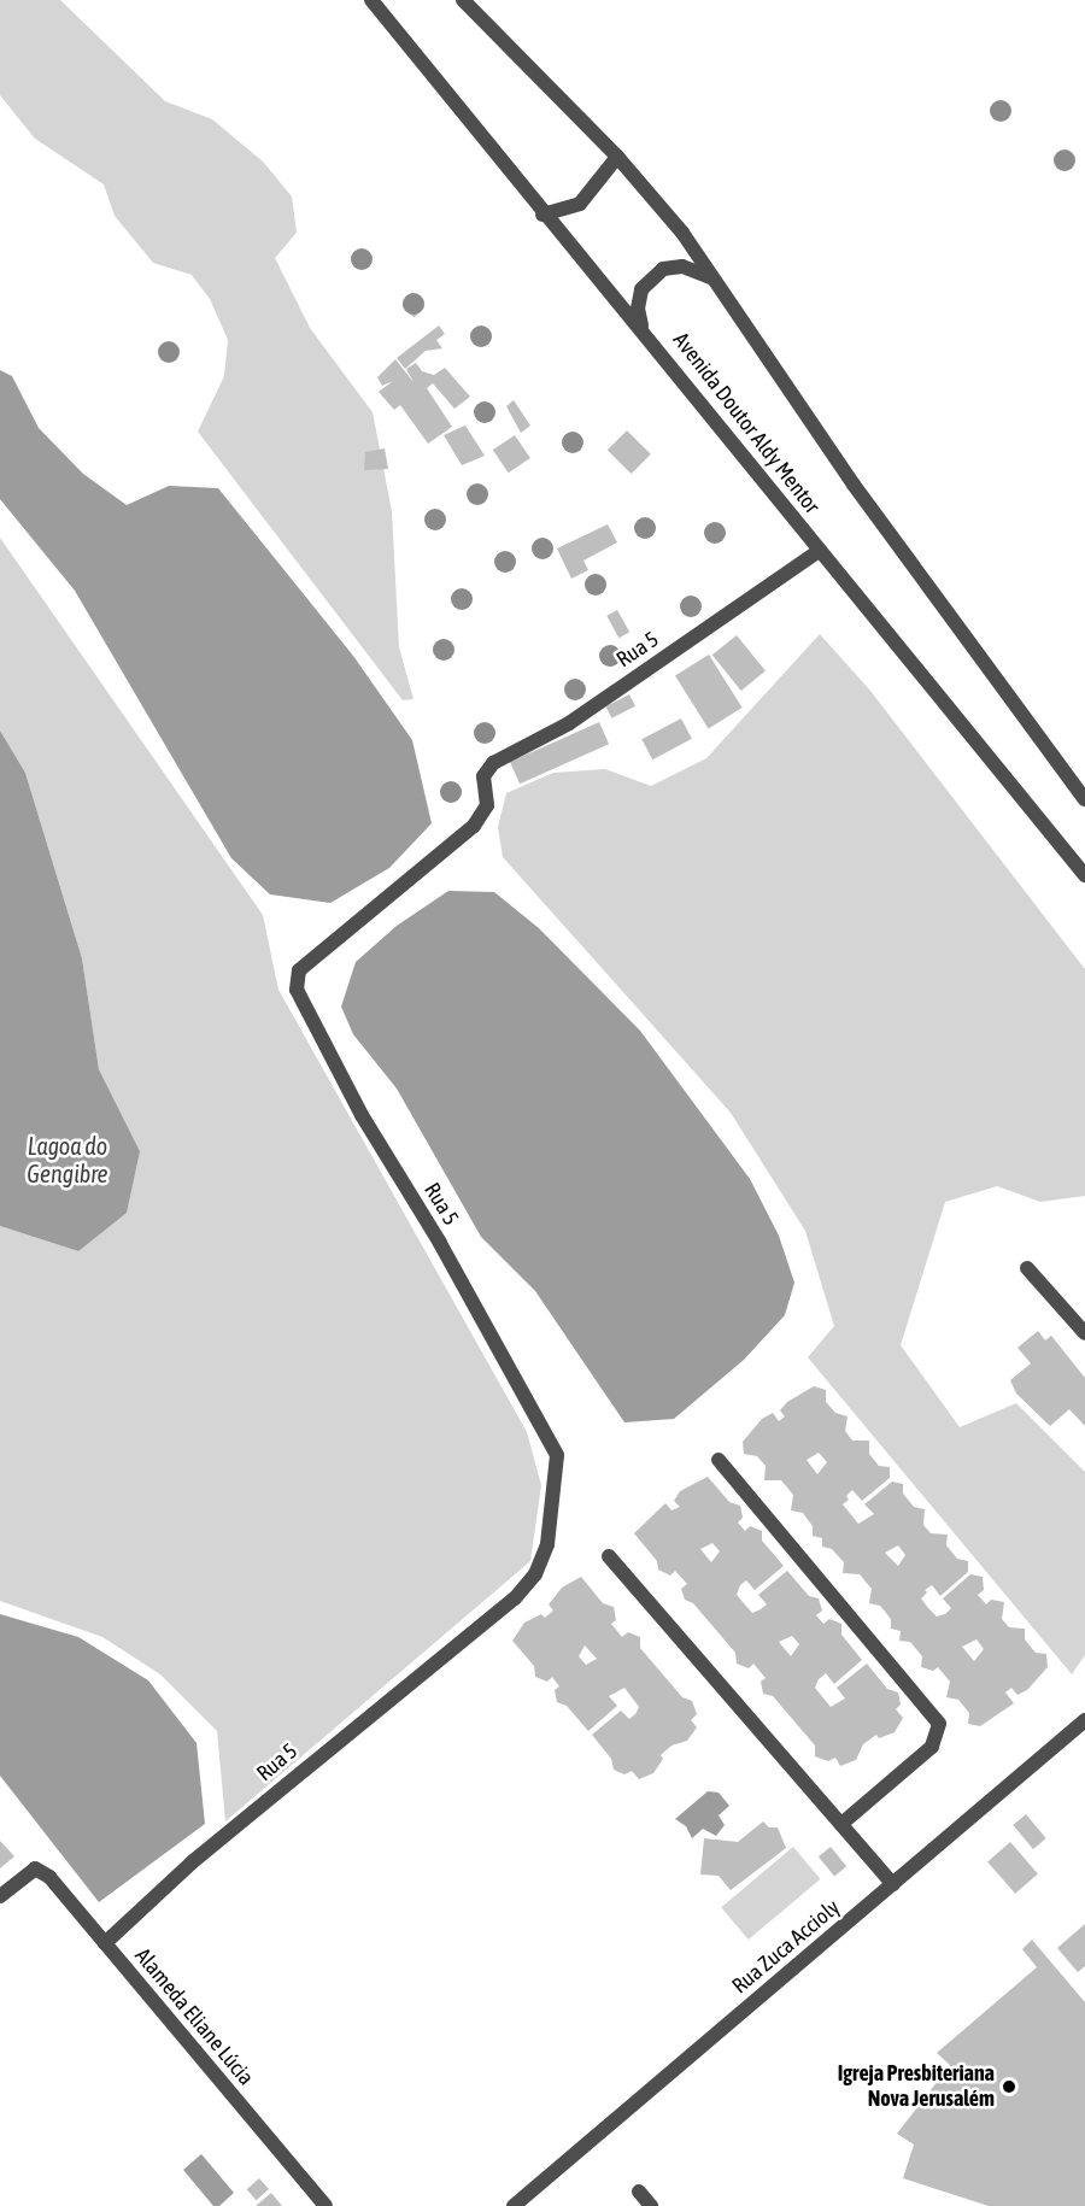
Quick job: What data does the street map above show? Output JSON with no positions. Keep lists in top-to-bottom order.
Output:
{
  "streets": {
    "street": [
      "Avenida Doutor Aldy Mentor",
      "Rua 5",
      "Rua Zuca Accioly",
      "Alameda Eliane Lúcia"
    ]
  },
  "crossings": [
    ["Avenida Doutor Aldy Mentor", "Rua 5"],
    ["Rua 5", "Alameda Eliane Lúcia"]
  ],
  "water": ["Lagoa do Gengibre"],
  "places": ["Igreja Presbiteriana Nova Jerusalém"]
}
